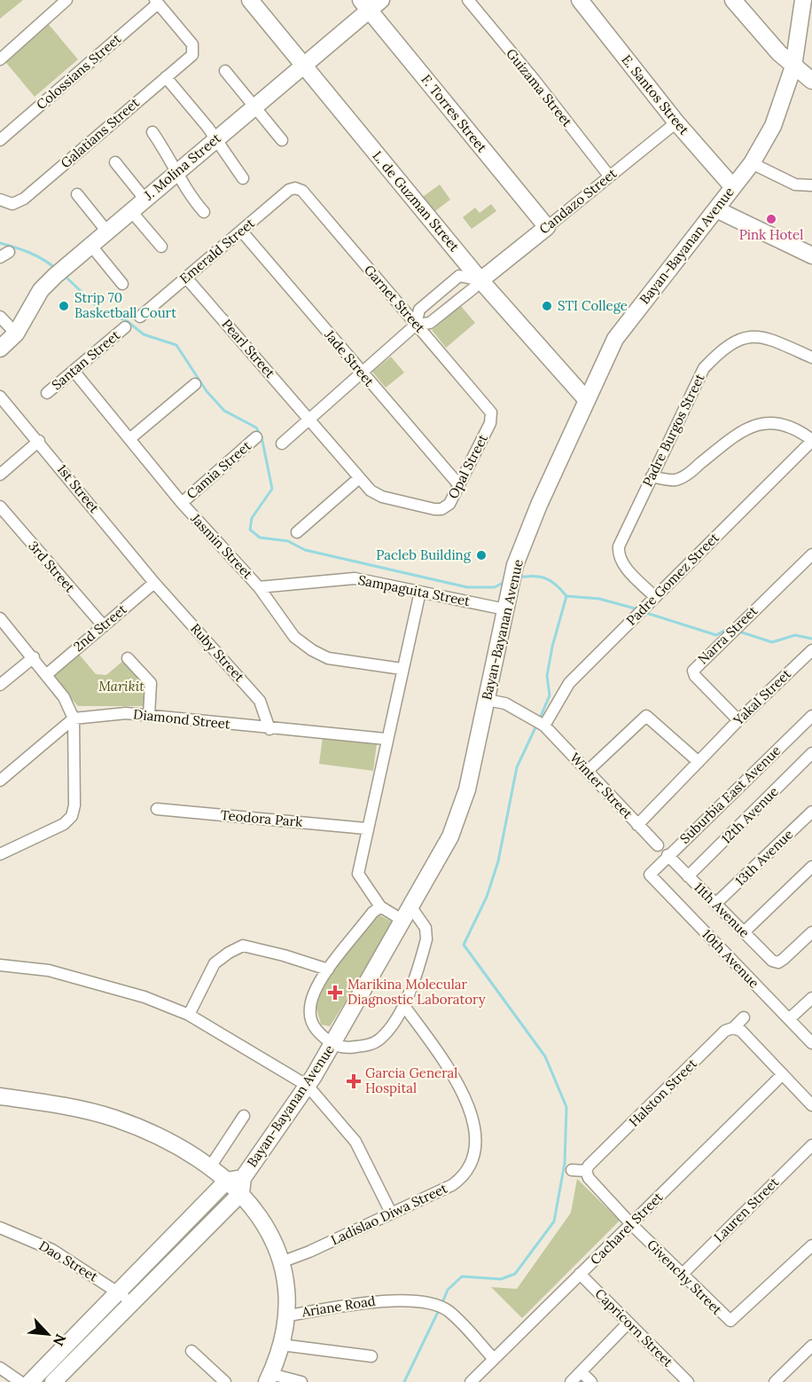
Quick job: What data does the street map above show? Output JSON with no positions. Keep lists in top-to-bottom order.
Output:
{
  "streets": {
    "street": [
      "Colossians Street",
      "Guizama Street",
      "E. Santos Street",
      "F. Torres Street",
      "Galatians Street",
      "J. Molina Street",
      "L. de Guzman Street",
      "Candazo Street",
      "Bayan-Bayanan Avenue",
      "Emerald Street",
      "Garnet Street",
      "Pearl Street",
      "Jade Street",
      "Santan Street",
      "Padre Burgos Street",
      "Opal Street",
      "Camia Street",
      "1st Street",
      "Jasmin Street",
      "3rd Street",
      "Padre Gomez Street",
      "Sampaguita Street",
      "2nd Street",
      "Narra Street",
      "Ruby Street",
      "Yakal Street",
      "Diamond Street",
      "Winter Street",
      "Suburbia East Avenue",
      "12th Avenue",
      "Teodora Park",
      "13th Avenue",
      "11th Avenue",
      "10th Avenue",
      "Halston Street",
      "Lauren Street",
      "Ladislao Diwa Street",
      "Cacharel Street",
      "Dao Street",
      "Givenchy Street",
      "Ariane Road",
      "Capricorn Street"
    ]
  },
  "crossings": [
    ["Colossians Street", "Galatians Street"],
    ["Guizama Street", "Candazo Street"],
    ["E. Santos Street", "Candazo Street"],
    ["E. Santos Street", "Bayan-Bayanan Avenue"],
    ["F. Torres Street", "J. Molina Street"],
    ["F. Torres Street", "Candazo Street"],
    ["J. Molina Street", "L. de Guzman Street"],
    ["L. de Guzman Street", "Candazo Street"],
    ["L. de Guzman Street", "Bayan-Bayanan Avenue"],
    ["Bayan-Bayanan Avenue", "Sampaguita Street"],
    ["Bayan-Bayanan Avenue", "Dao Street"],
    ["Emerald Street", "Garnet Street"],
    ["Emerald Street", "Pearl Street"],
    ["Emerald Street", "Jade Street"],
    ["Garnet Street", "Opal Street"],
    ["Pearl Street", "Opal Street"],
    ["Jade Street", "Opal Street"],
    ["Santan Street", "Jasmin Street"],
    ["Padre Burgos Street", "Padre Gomez Street"],
    ["Camia Street", "Jasmin Street"],
    ["1st Street", "2nd Street"],
    ["1st Street", "Ruby Street"],
    ["Jasmin Street", "Sampaguita Street"],
    ["3rd Street", "2nd Street"],
    ["Padre Gomez Street", "Winter Street"],
    ["2nd Street", "Ruby Street"],
    ["Narra Street", "Yakal Street"],
    ["Ruby Street", "Diamond Street"],
    ["Yakal Street", "Winter Street"],
    ["Suburbia East Avenue", "11th Avenue"],
    ["Suburbia East Avenue", "10th Avenue"],
    ["12th Avenue", "11th Avenue"],
    ["13th Avenue", "11th Avenue"],
    ["Halston Street", "Givenchy Street"],
    ["Lauren Street", "Givenchy Street"],
    ["Cacharel Street", "Givenchy Street"],
    ["Cacharel Street", "Ariane Road"],
    ["Cacharel Street", "Capricorn Street"]
  ],
  "parks": ["Marikit"],
  "places": {
    "other": [
      "Pink Hotel",
      "Strip 70 Basketball Court",
      "STI College",
      "Pacleb Building"
    ],
    "health": ["Marikina Molecular Diagnostic Laboratory", "Garcia General Hospital"]
  },
  "north": "bottom right"
}
